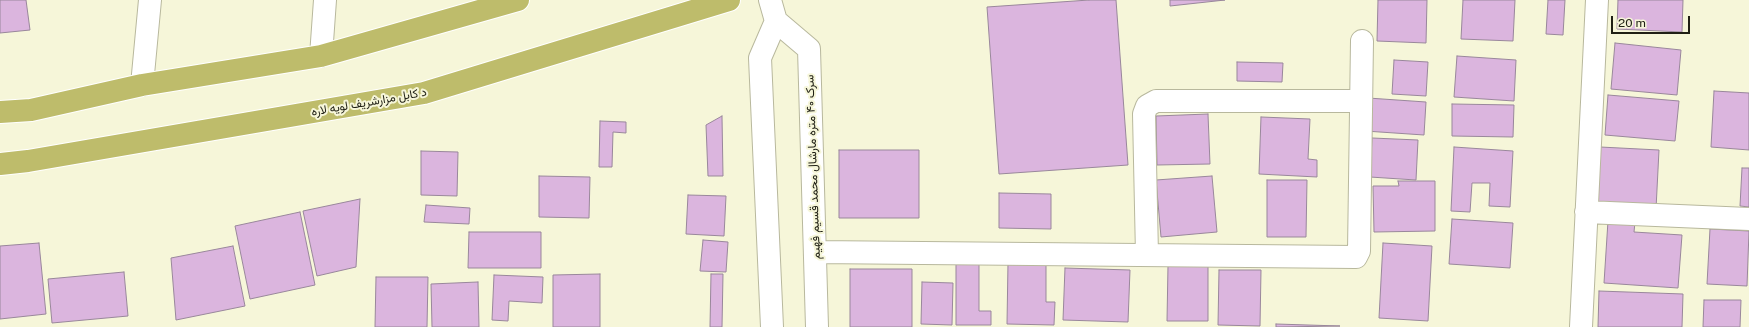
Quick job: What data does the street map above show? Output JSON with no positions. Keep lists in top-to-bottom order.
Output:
{
  "streets": {
    "highway": ["د کابل مزارشریف لویه لاره"],
    "street": ["سرک ۴۰ متره مارشال محمد قسیم فهیم"]
  },
  "scale_bar": "20 m"
}
